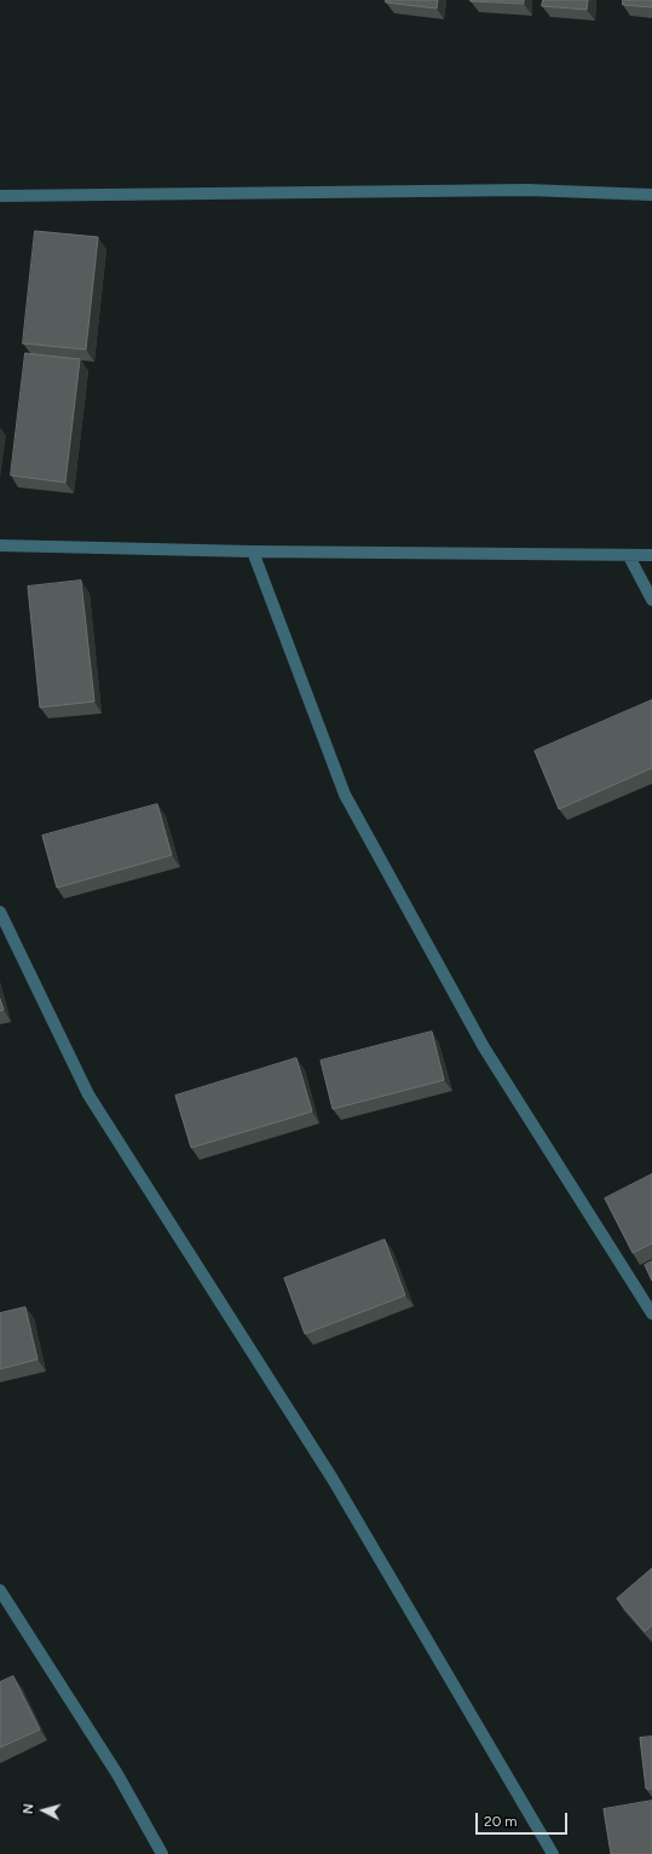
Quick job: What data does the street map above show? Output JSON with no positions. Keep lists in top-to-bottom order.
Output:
{
  "scale_bar": "20 m",
  "north": "left"
}
